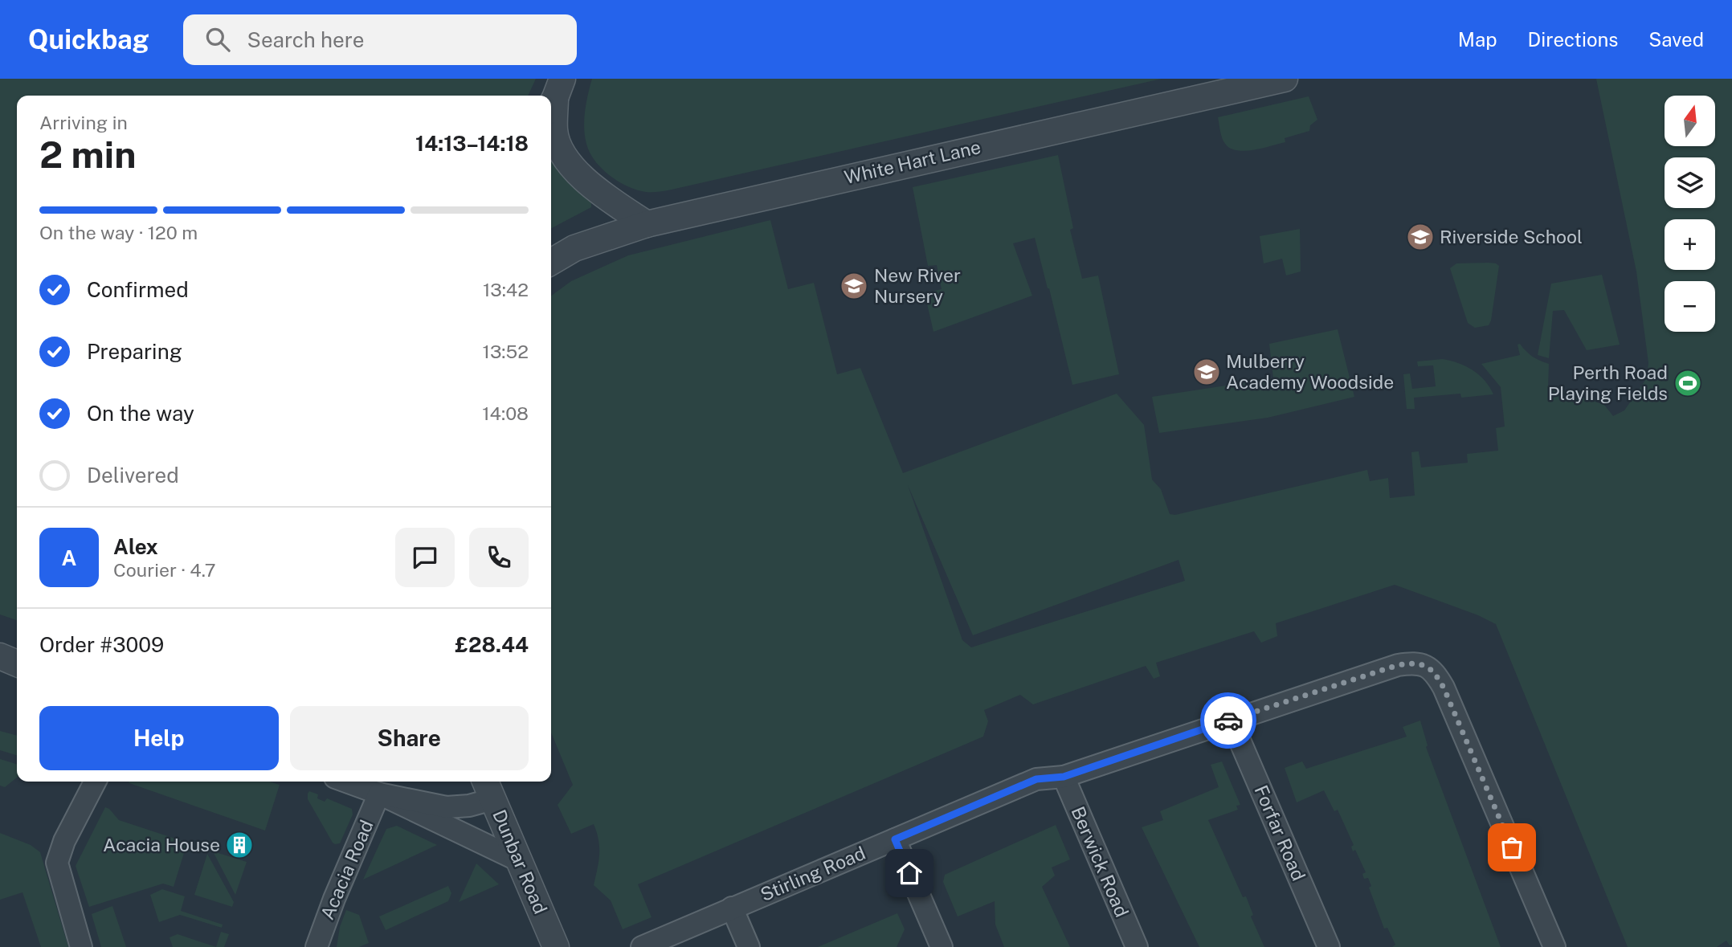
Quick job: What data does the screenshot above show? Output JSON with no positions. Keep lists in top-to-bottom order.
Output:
{
  "streets": {
    "street": [
      "White Hart Lane",
      "Forfar Road",
      "Dunbar Road",
      "Berwick Road",
      "Acacia Road",
      "Stirling Road"
    ]
  },
  "crossings": [
    ["Forfar Road", "Stirling Road"],
    ["Berwick Road", "Stirling Road"]
  ],
  "places": {
    "school or university": ["Riverside School", "New River Nursery", "Mulberry Academy Woodside"],
    "sports": ["Perth Road Playing Fields"],
    "building": ["Acacia House"]
  },
  "north": "top",
  "page": {
    "header": "Quickbag",
    "search": "Search here",
    "nav": ["Map", "Directions", "Saved"],
    "map_buttons": ["+", "−"],
    "heading": ["2 min", "Arriving in", "14:13–14:18"],
    "panel": [
      "Alex",
      "Courier · 4.7",
      "Order #3009",
      "£28.44"
    ],
    "bar": "On the way · 120 m",
    "list": [
      ["Confirmed", "13:42"],
      ["Preparing", "13:52"],
      ["On the way", "14:08"],
      "Delivered"
    ],
    "round": "A",
    "buttons": ["Help", "Share"]
  }
}
